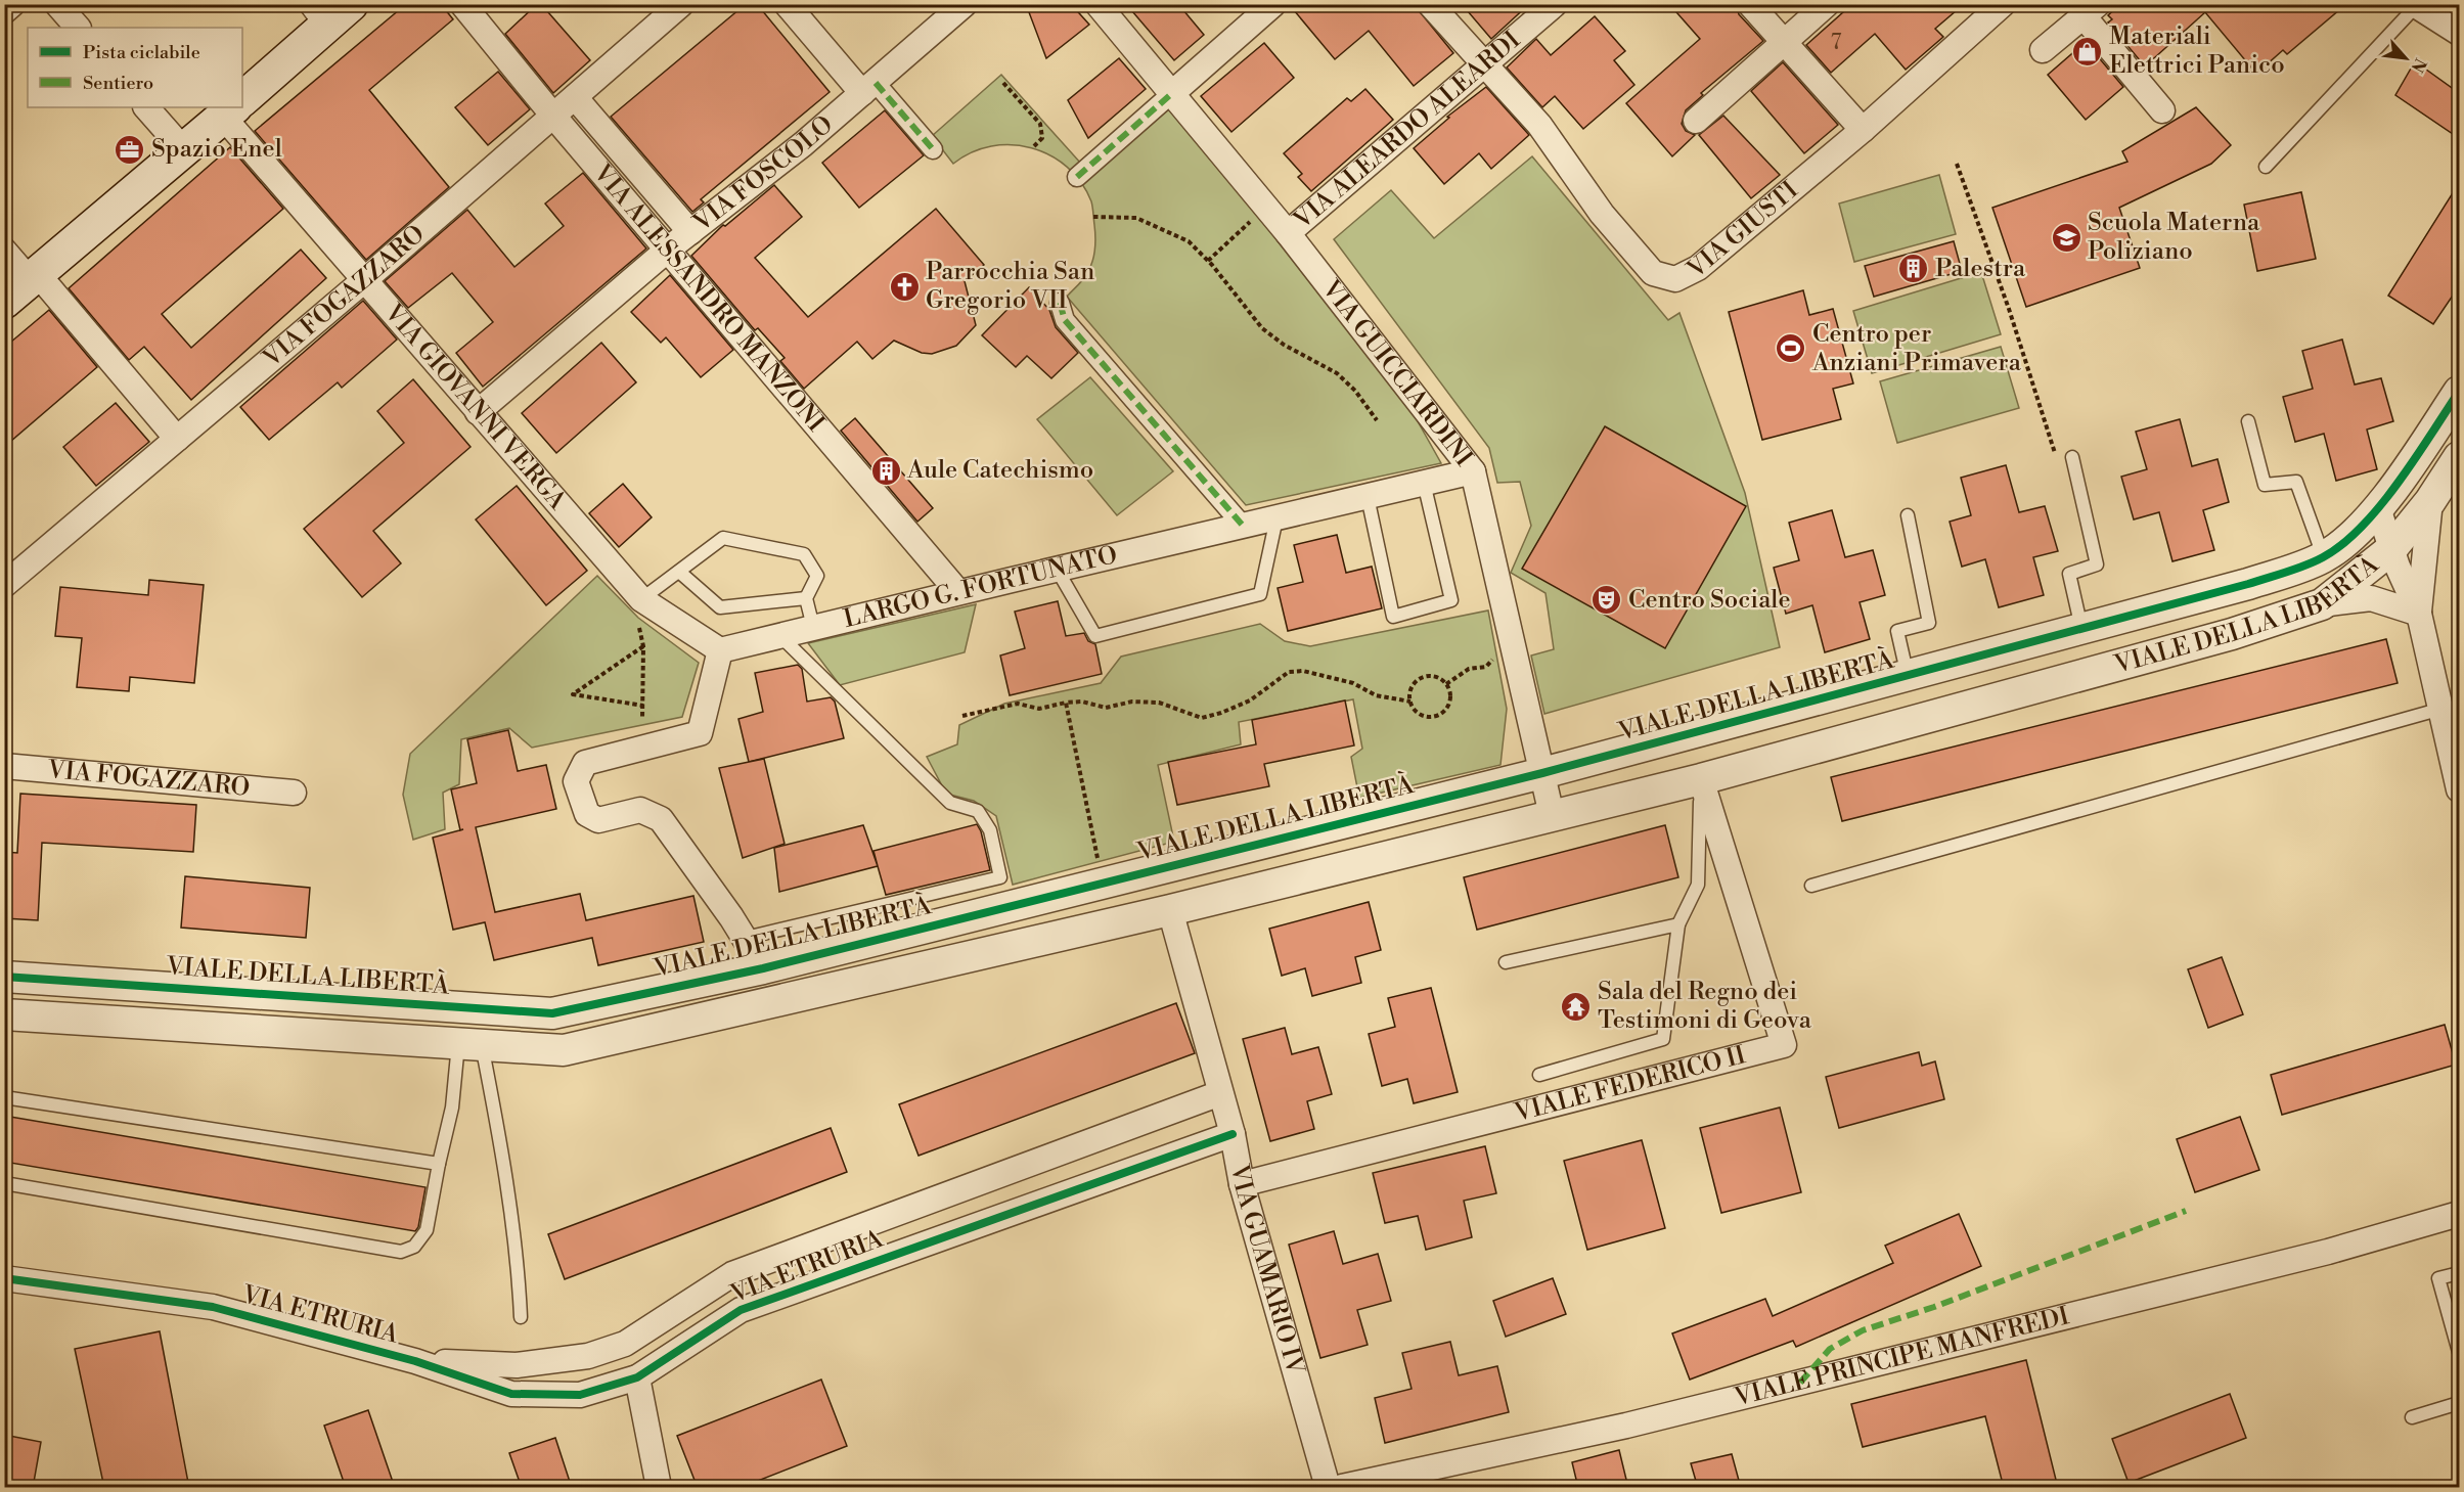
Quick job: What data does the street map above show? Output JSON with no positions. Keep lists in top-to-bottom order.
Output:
{
  "streets": {
    "street": [
      "VIA ALEARDO ALEARDI",
      "VIA FOSCOLO",
      "VIA GIUSTI",
      "VIA FOGAZZARO",
      "VIA ALESSANDRO MANZONI",
      "VIA GUICCIARDINI",
      "VIA GIOVANNI VERGA",
      "LARGO G. FORTUNATO",
      "VIALE DELLA LIBERTÀ",
      "VIALE FEDERICO II",
      "VIA ETRURIA",
      "VIA GUAMARIO IV",
      "VIALE PRINCIPE MANFREDI"
    ]
  },
  "crossings": [
    ["VIA ALEARDO ALEARDI", "VIA GIUSTI"],
    ["VIA ALEARDO ALEARDI", "VIA GUICCIARDINI"],
    ["VIA FOSCOLO", "VIA ALESSANDRO MANZONI"],
    ["VIA FOSCOLO", "VIA GIOVANNI VERGA"],
    ["VIA FOGAZZARO", "VIA ALESSANDRO MANZONI"],
    ["VIA FOGAZZARO", "VIA GIOVANNI VERGA"],
    ["VIA ALESSANDRO MANZONI", "LARGO G. FORTUNATO"],
    ["VIA GUICCIARDINI", "LARGO G. FORTUNATO"],
    ["VIA GUICCIARDINI", "VIALE DELLA LIBERTÀ"],
    ["VIA GIOVANNI VERGA", "LARGO G. FORTUNATO"],
    ["VIALE DELLA LIBERTÀ", "VIALE FEDERICO II"],
    ["VIALE DELLA LIBERTÀ", "VIA GUAMARIO IV"],
    ["VIALE FEDERICO II", "VIA GUAMARIO IV"],
    ["VIA ETRURIA", "VIA GUAMARIO IV"]
  ],
  "places": {
    "shop": ["Materiali Elettrici Panico"],
    "office": ["Spazio Enel"],
    "school or university": ["Scuola Materna Poliziano"],
    "building": ["Palestra", "Aule Catechismo"],
    "church": ["Parrocchia San Gregorio VII"],
    "sports": ["Centro per Anziani Primavera"],
    "theatre": ["Centro Sociale"],
    "temple": ["Sala del Regno dei Testimoni di Geova"]
  },
  "house_numbers": ["7"],
  "legend": ["Pista ciclabile", "Sentiero"],
  "north": "bottom right"
}
